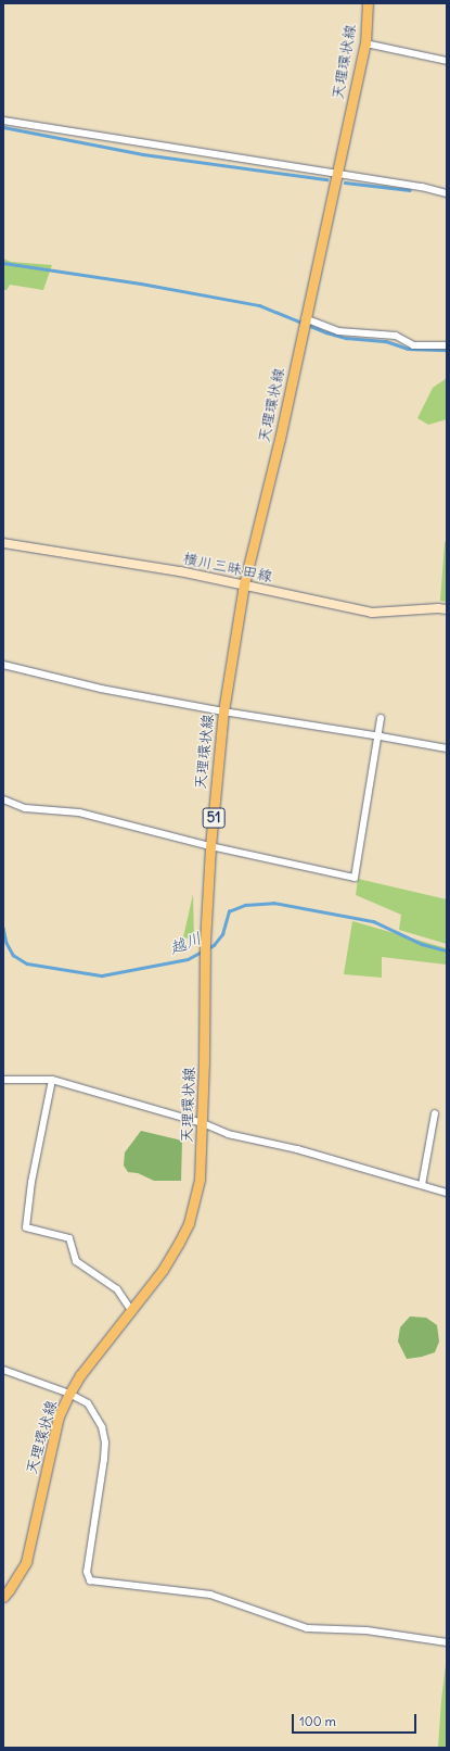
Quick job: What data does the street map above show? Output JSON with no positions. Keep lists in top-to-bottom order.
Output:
{
  "streets": {
    "main road": ["天理環状線", "横川三昧田線", "51"]
  },
  "crossings": [
    ["天理環状線", "横川三昧田線"]
  ],
  "water": ["越川"],
  "scale_bar": "100 m"
}
